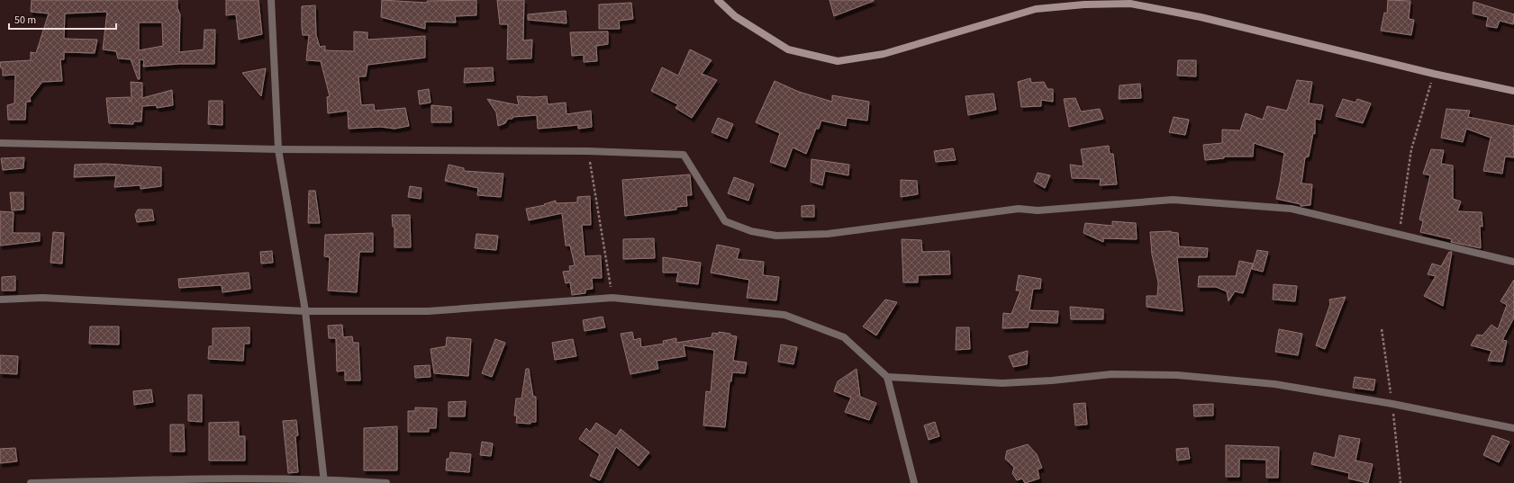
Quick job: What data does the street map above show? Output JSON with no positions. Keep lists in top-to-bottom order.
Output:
{
  "scale_bar": "50 m"
}
